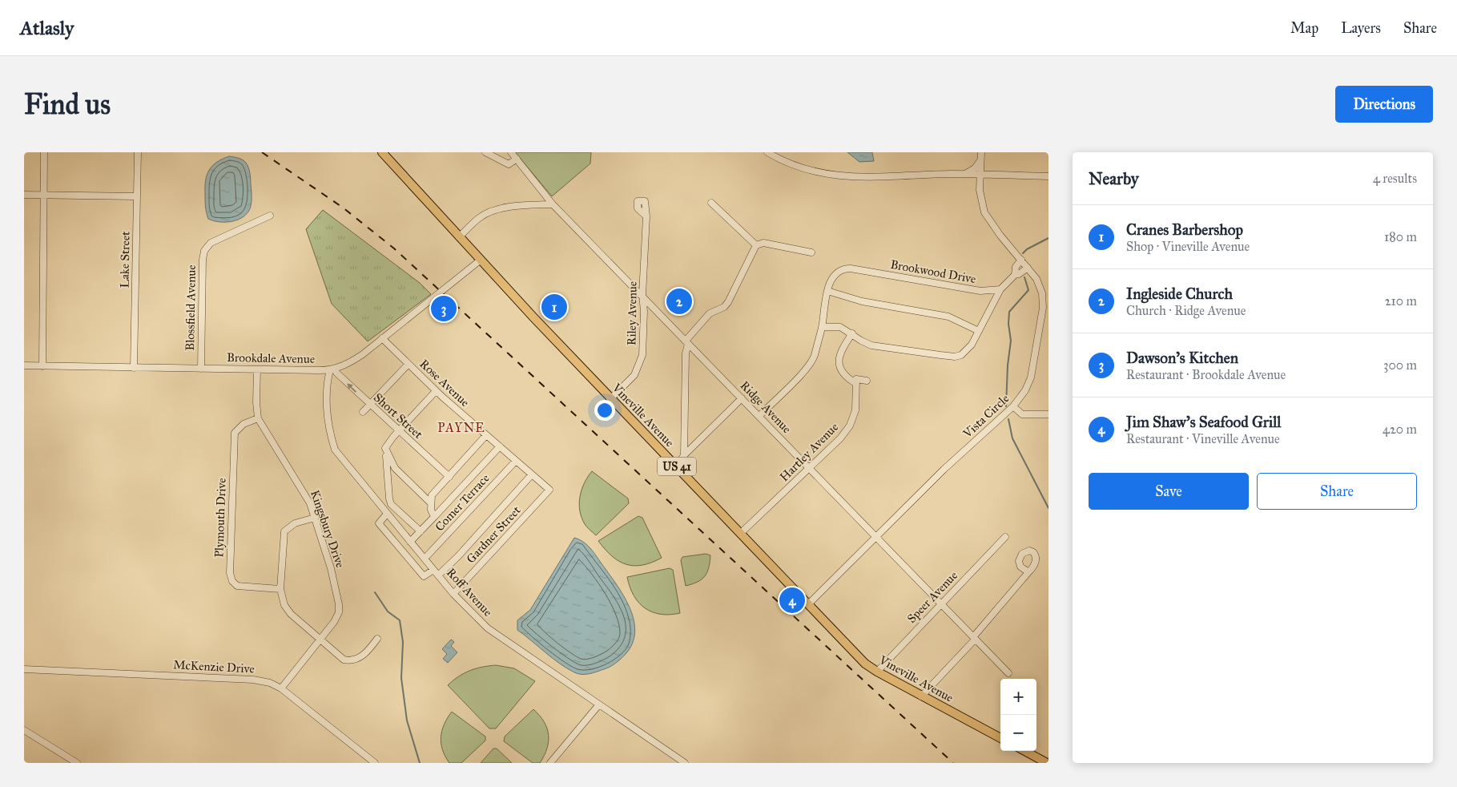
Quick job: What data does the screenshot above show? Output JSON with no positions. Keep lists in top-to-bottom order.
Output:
{
  "streets": {
    "main road": ["Vineville Avenue", "US 41"],
    "street": [
      "Lake Street",
      "Brookwood Drive",
      "Blossfield Avenue",
      "Riley Avenue",
      "Brookdale Avenue",
      "Rose Avenue",
      "Ridge Avenue",
      "Short Street",
      "Vista Circle",
      "Hartley Avenue",
      "Comer Terrace",
      "Plymouth Drive",
      "Kingsbury Drive",
      "Gardner Street",
      "Roff Avenue",
      "Speer Avenue",
      "McKenzie Drive"
    ]
  },
  "crossings": [
    ["Lake Street", "Brookdale Avenue"],
    ["Blossfield Avenue", "Brookdale Avenue"],
    ["Riley Avenue", "Ridge Avenue"],
    ["Riley Avenue", "Vineville Avenue"],
    ["Brookdale Avenue", "Rose Avenue"],
    ["Brookdale Avenue", "Vineville Avenue"],
    ["Brookdale Avenue", "Short Street"],
    ["Brookdale Avenue", "Kingsbury Drive"],
    ["Brookdale Avenue", "Roff Avenue"],
    ["Rose Avenue", "Comer Terrace"],
    ["Rose Avenue", "Gardner Street"],
    ["Ridge Avenue", "Vista Circle"],
    ["Ridge Avenue", "Hartley Avenue"],
    ["Ridge Avenue", "Speer Avenue"],
    ["Vineville Avenue", "Vista Circle"],
    ["Vineville Avenue", "Hartley Avenue"],
    ["Vineville Avenue", "Speer Avenue"],
    ["Short Street", "Roff Avenue"],
    ["Comer Terrace", "Roff Avenue"],
    ["Plymouth Drive", "Kingsbury Drive"],
    ["Kingsbury Drive", "McKenzie Drive"],
    ["Gardner Street", "Roff Avenue"]
  ],
  "districts": ["PAYNE"],
  "page": {
    "header": "Atlasly",
    "nav": ["Map", "Layers", "Share"],
    "buttons": [
      "Directions",
      ["Save", "Share"]
    ],
    "title": "Find us",
    "heading": ["Nearby", "4 results"],
    "list": [
      {
        "mark": "1",
        "name": "Cranes Barbershop",
        "note": "Shop · Vineville Avenue",
        "value": "180 m"
      },
      {
        "mark": "2",
        "name": "Ingleside Church",
        "note": "Church · Ridge Avenue",
        "value": "210 m"
      },
      {
        "mark": "3",
        "name": "Dawson's Kitchen",
        "note": "Restaurant · Brookdale Avenue",
        "value": "300 m"
      },
      {
        "mark": "4",
        "name": "Jim Shaw's Seafood Grill",
        "note": "Restaurant · Vineville Avenue",
        "value": "420 m"
      }
    ],
    "pins": [
      "2",
      "1",
      "3",
      "4"
    ],
    "map_buttons": ["+", "−"]
  }
}
